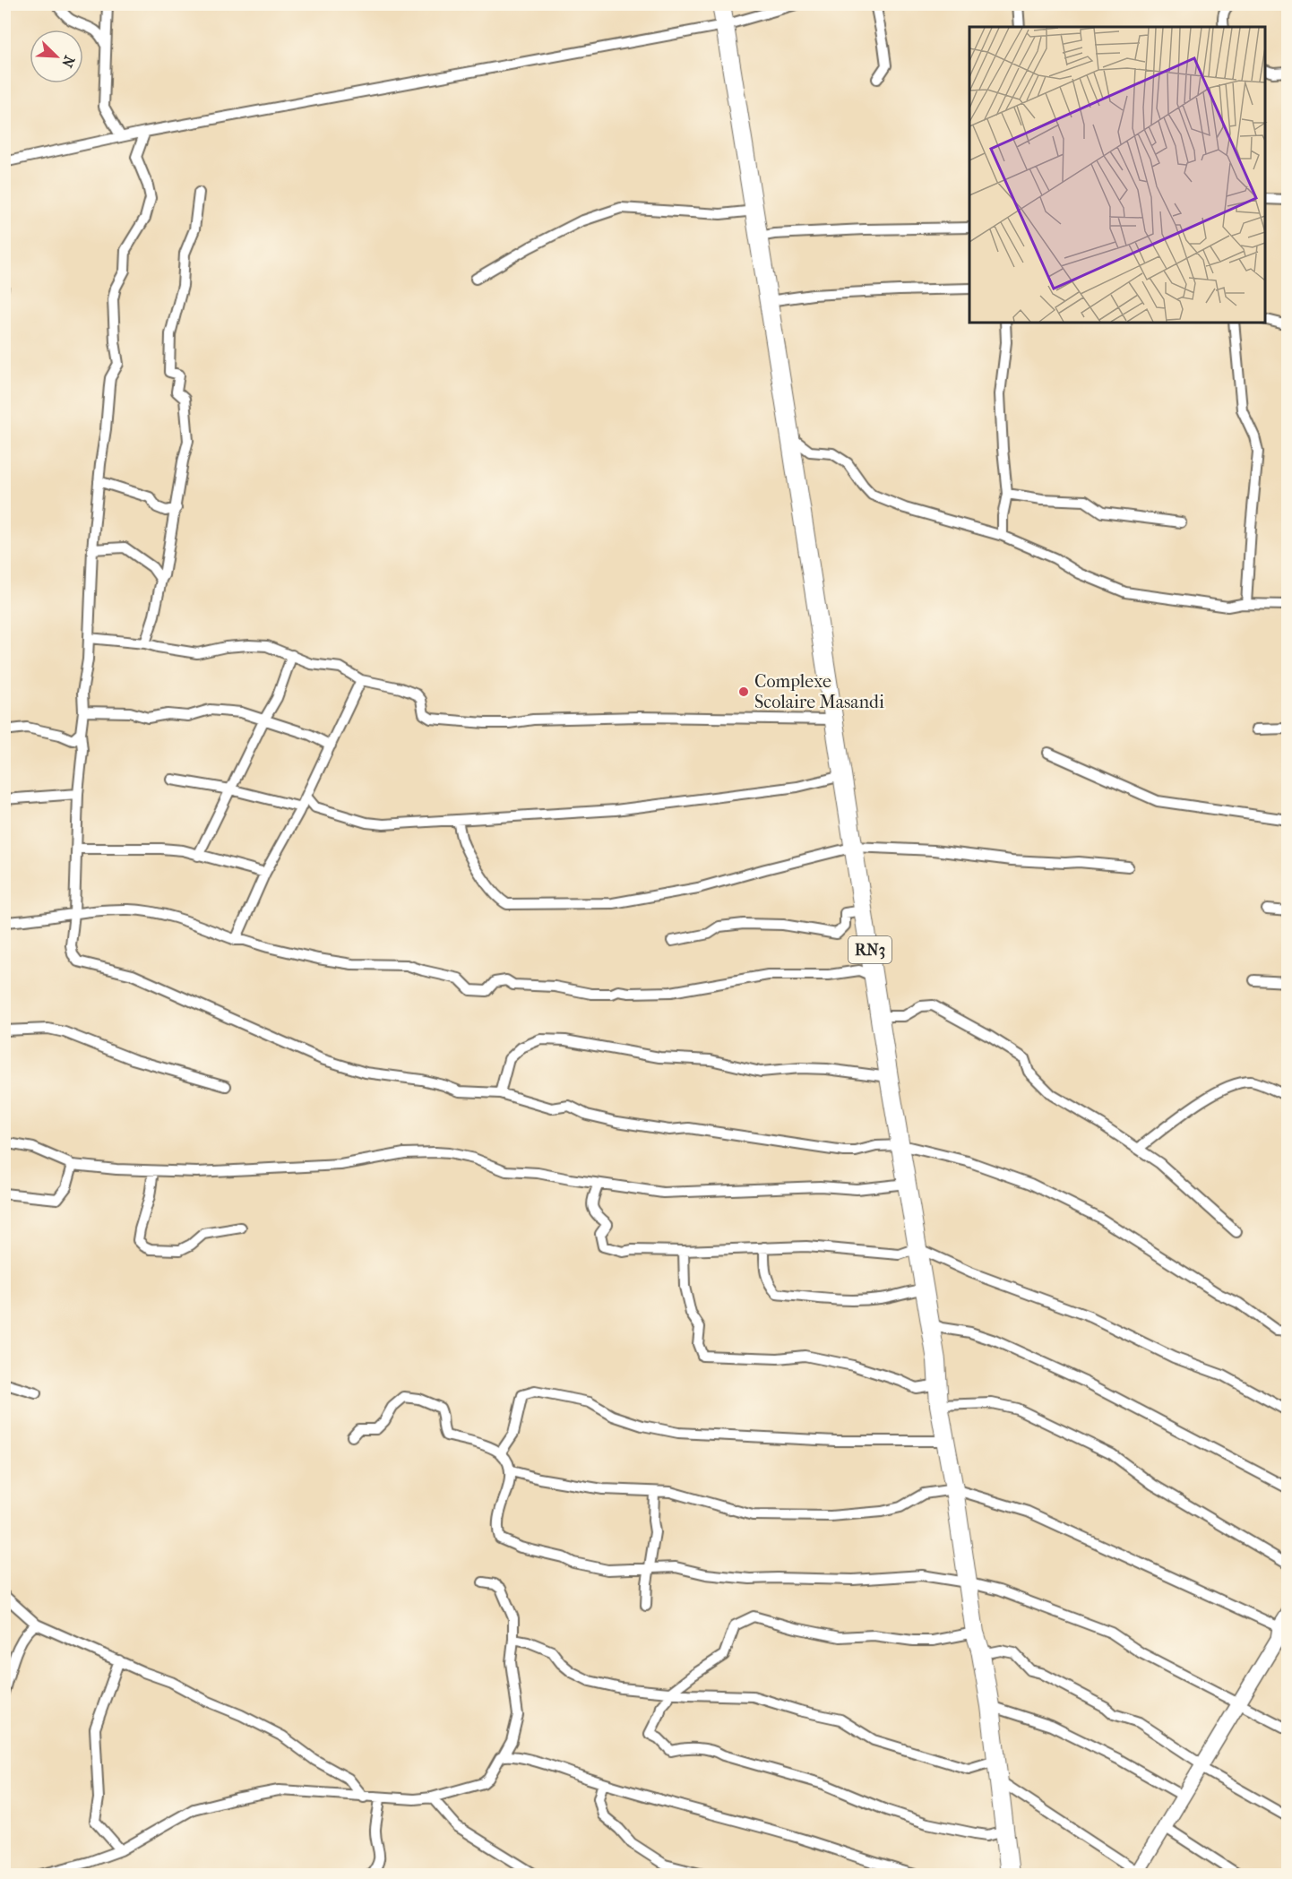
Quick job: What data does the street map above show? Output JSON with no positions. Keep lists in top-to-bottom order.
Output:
{
  "streets": {
    "highway": ["RN3"]
  },
  "places": ["Complexe Scolaire Masandi"],
  "north": "bottom right"
}
